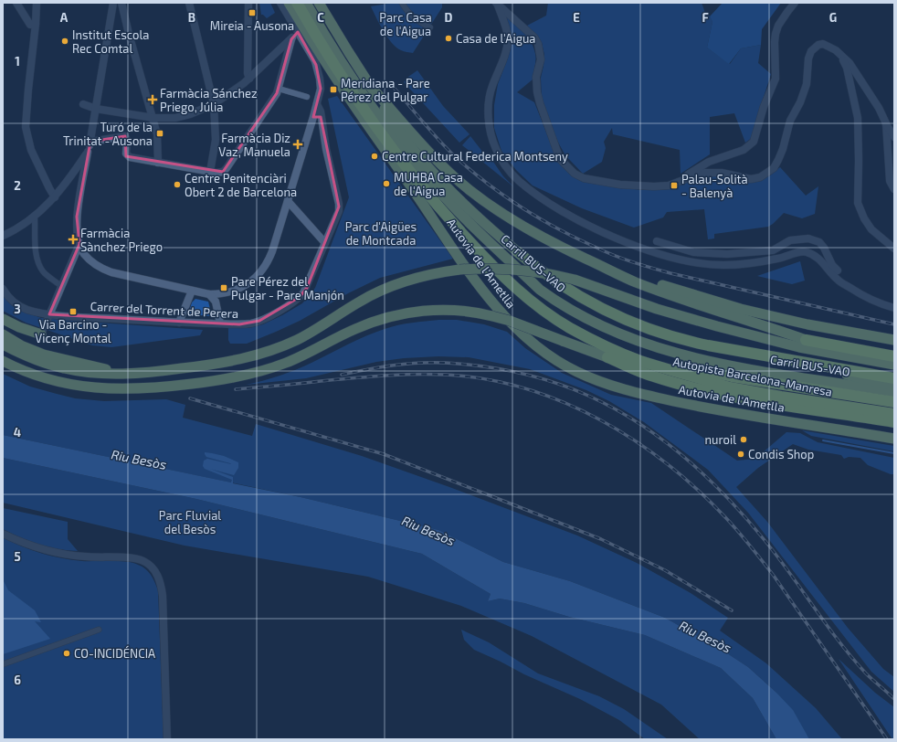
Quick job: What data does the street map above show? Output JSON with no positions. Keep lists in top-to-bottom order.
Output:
{
  "streets": {
    "highway": ["Autovia de l'Ametlla", "Carril BUS-VAO", "Autopista Barcelona-Manresa"],
    "street": ["Carrer del Torrent de Perera"]
  },
  "water": ["Riu Besòs"],
  "parks": ["Parc Casa de l'Aigua", "Parc d'Aigües de Montcada", "Parc Fluvial del Besòs"],
  "places": {
    "transit": [
      "Mireia - Ausona",
      "Meridiana - Pare Pérez del Pulgar",
      "Turó de la Trinitat - Ausona",
      "Palau-Solità - Balenyà",
      "Pare Pérez del Pulgar - Pare Manjón",
      "Via Barcino - Vicenç Montal"
    ],
    "other": [
      "Casa de l'Aigua",
      "Institut Escola Rec Comtal",
      "Centre Cultural Federica Montseny",
      "MUHBA Casa de l'Aigua",
      "Centre Penitenciàri Obert 2 de Barcelona",
      "nuroil",
      "Condis Shop",
      "CO-INCIDÉNCIA"
    ],
    "health": ["Farmàcia Sánchez Priego, Júlia", "Farmàcia Diz Vaz, Manuela", "Farmàcia Sànchez Priego"]
  },
  "grid": {
    "columns": [
      "A",
      "B",
      "C",
      "D",
      "E",
      "F",
      "G"
    ],
    "rows": [
      "1",
      "2",
      "3",
      "4",
      "5",
      "6"
    ]
  }
}
